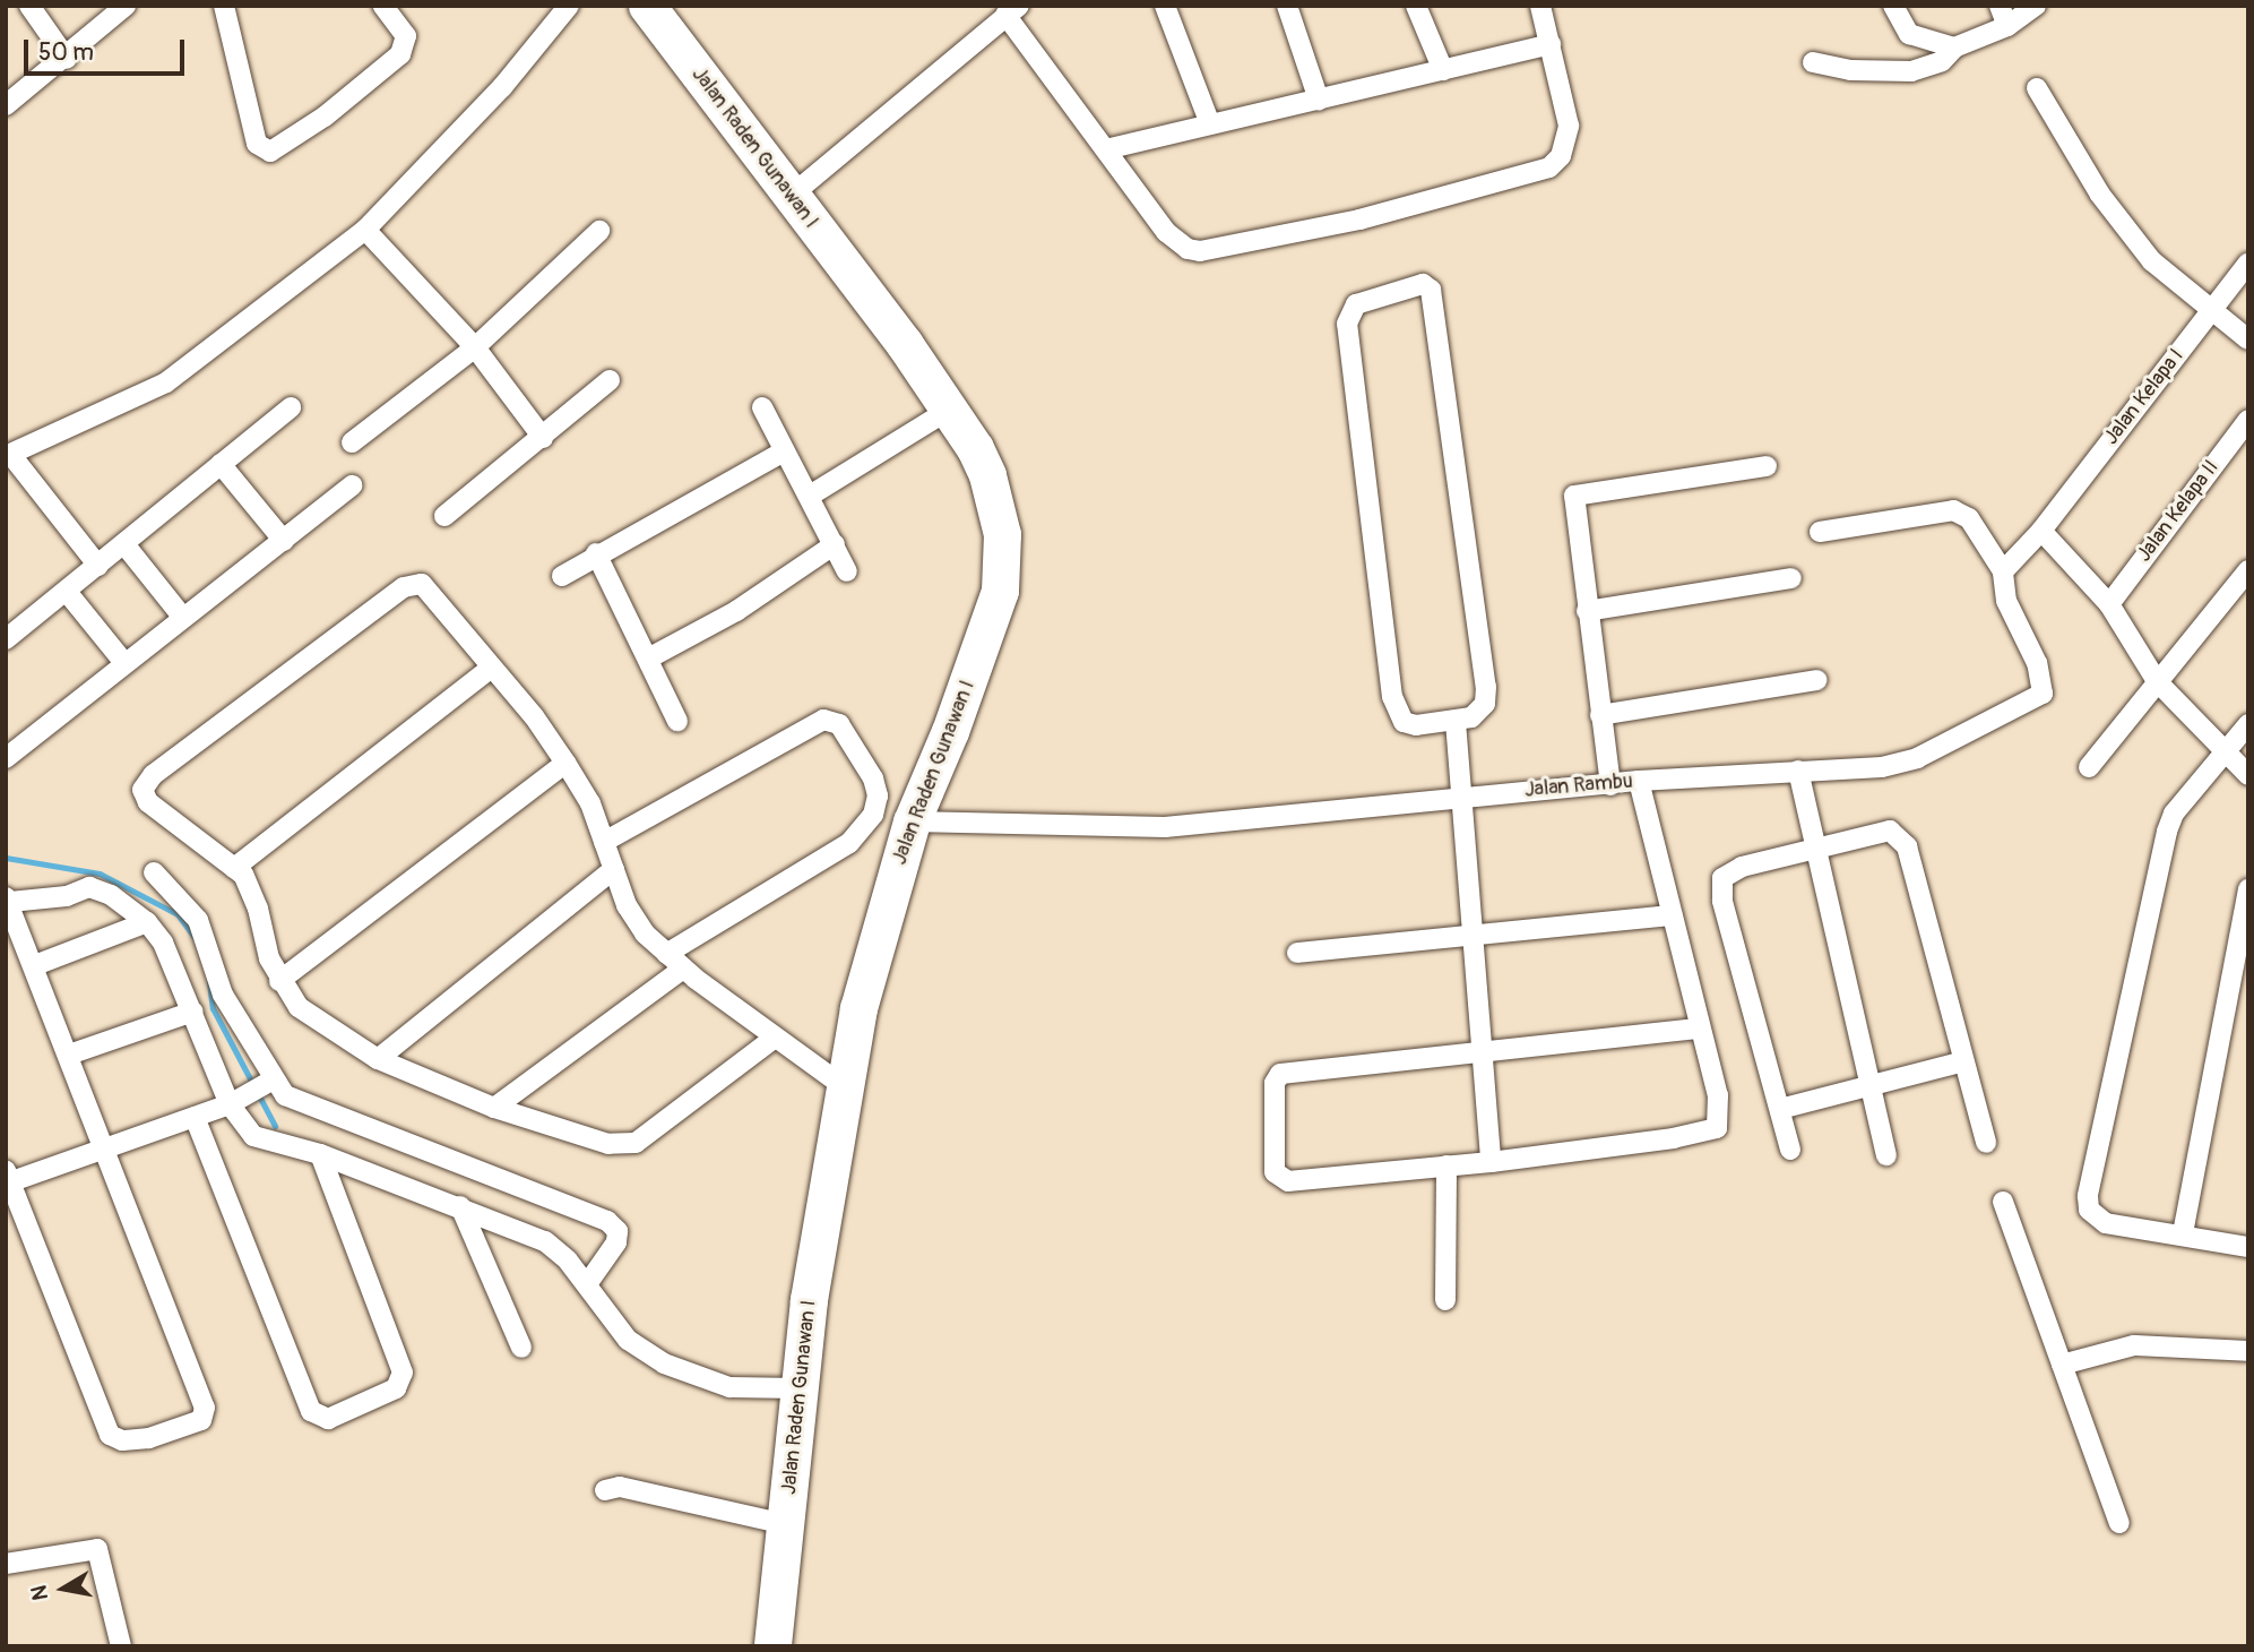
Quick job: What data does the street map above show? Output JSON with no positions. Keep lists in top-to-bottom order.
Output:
{
  "streets": {
    "highway": ["Jalan Raden Gunawan I"],
    "street": ["Jalan Kelapa I", "Jalan Kelapa II", "Jalan Rambu"]
  },
  "crossings": [
    ["Jalan Raden Gunawan I", "Jalan Rambu"]
  ],
  "scale_bar": "50 m",
  "north": "left"
}
